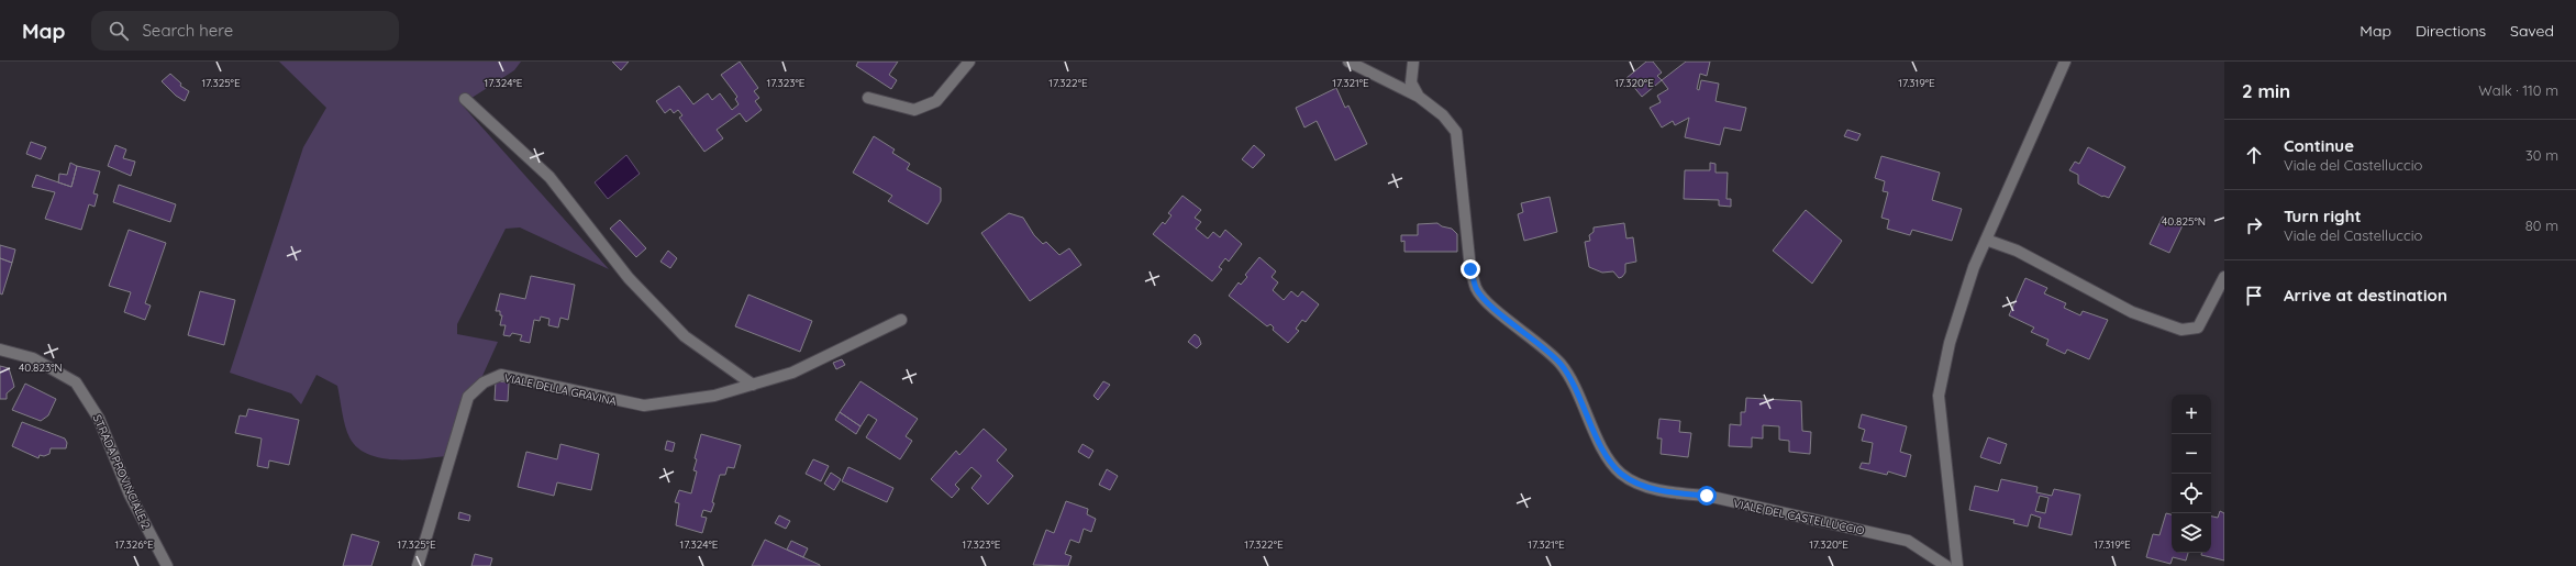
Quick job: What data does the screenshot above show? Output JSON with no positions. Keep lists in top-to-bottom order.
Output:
{
  "streets": {
    "street": ["VIALE DELLA GRAVINA", "STRADA PROVINCIALE 2", "VIALE DEL CASTELLUCCIO"]
  },
  "page": {
    "header": "Map",
    "search": "Search here",
    "nav": ["Map", "Directions", "Saved"],
    "heading": ["2 min", "Walk · 110 m"],
    "list": [
      ["Continue", "Viale del Castelluccio", "30 m"],
      ["Turn right", "Viale del Castelluccio", "80 m"],
      "Arrive at destination"
    ],
    "map_buttons": ["+", "−"]
  },
  "coordinates": [
    "17.324°E",
    "17.323°E",
    "17.321°E",
    "17.320°E",
    "17.325°E",
    "17.322°E",
    "17.319°E",
    "40.825°N",
    "40.823°N",
    "17.326°E"
  ]
}
